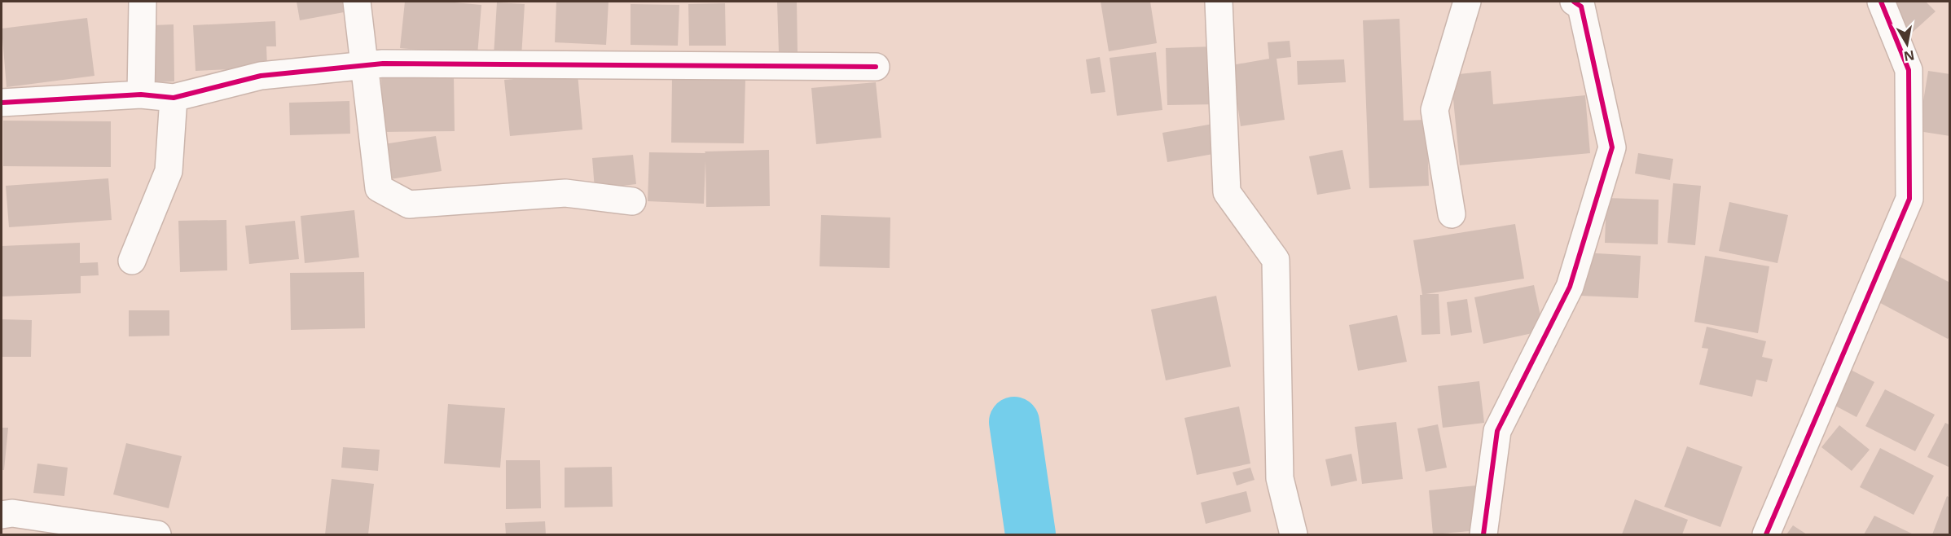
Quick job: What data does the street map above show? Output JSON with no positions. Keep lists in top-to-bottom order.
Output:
{
  "north": "bottom"
}
